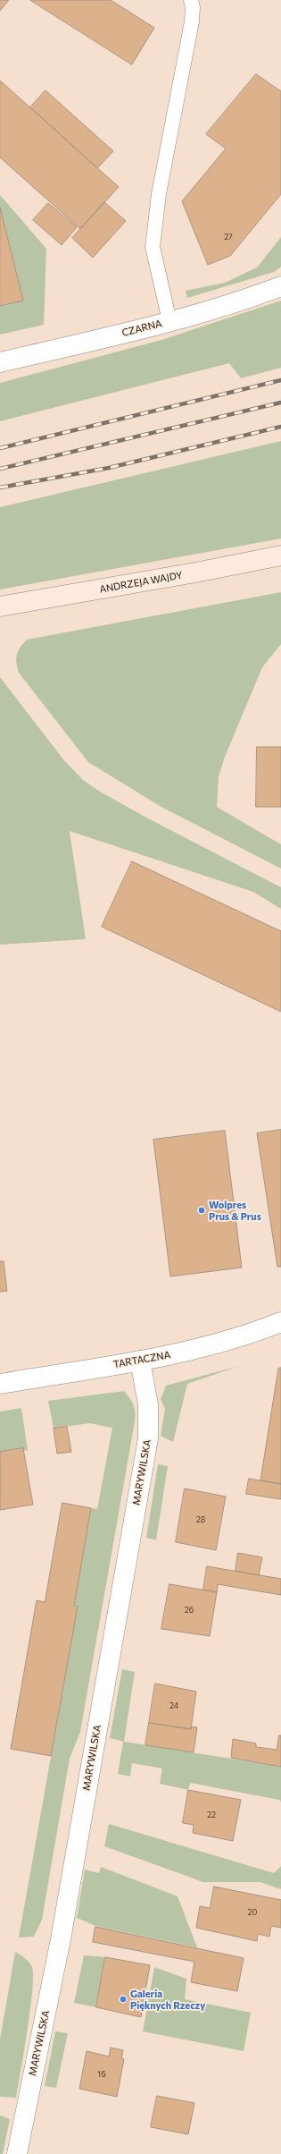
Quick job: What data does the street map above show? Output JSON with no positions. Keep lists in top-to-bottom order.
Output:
{
  "streets": {
    "main road": ["ANDRZEJA WAJDY"],
    "street": ["CZARNA", "TARTACZNA", "MARYWILSKA"]
  },
  "crossings": [
    ["TARTACZNA", "MARYWILSKA"]
  ],
  "places": ["Wolpres Prus & Prus", "Galeria Pięknych Rzeczy"],
  "house_numbers": [
    "27",
    "28",
    "26",
    "24",
    "22",
    "20",
    "16"
  ]
}
